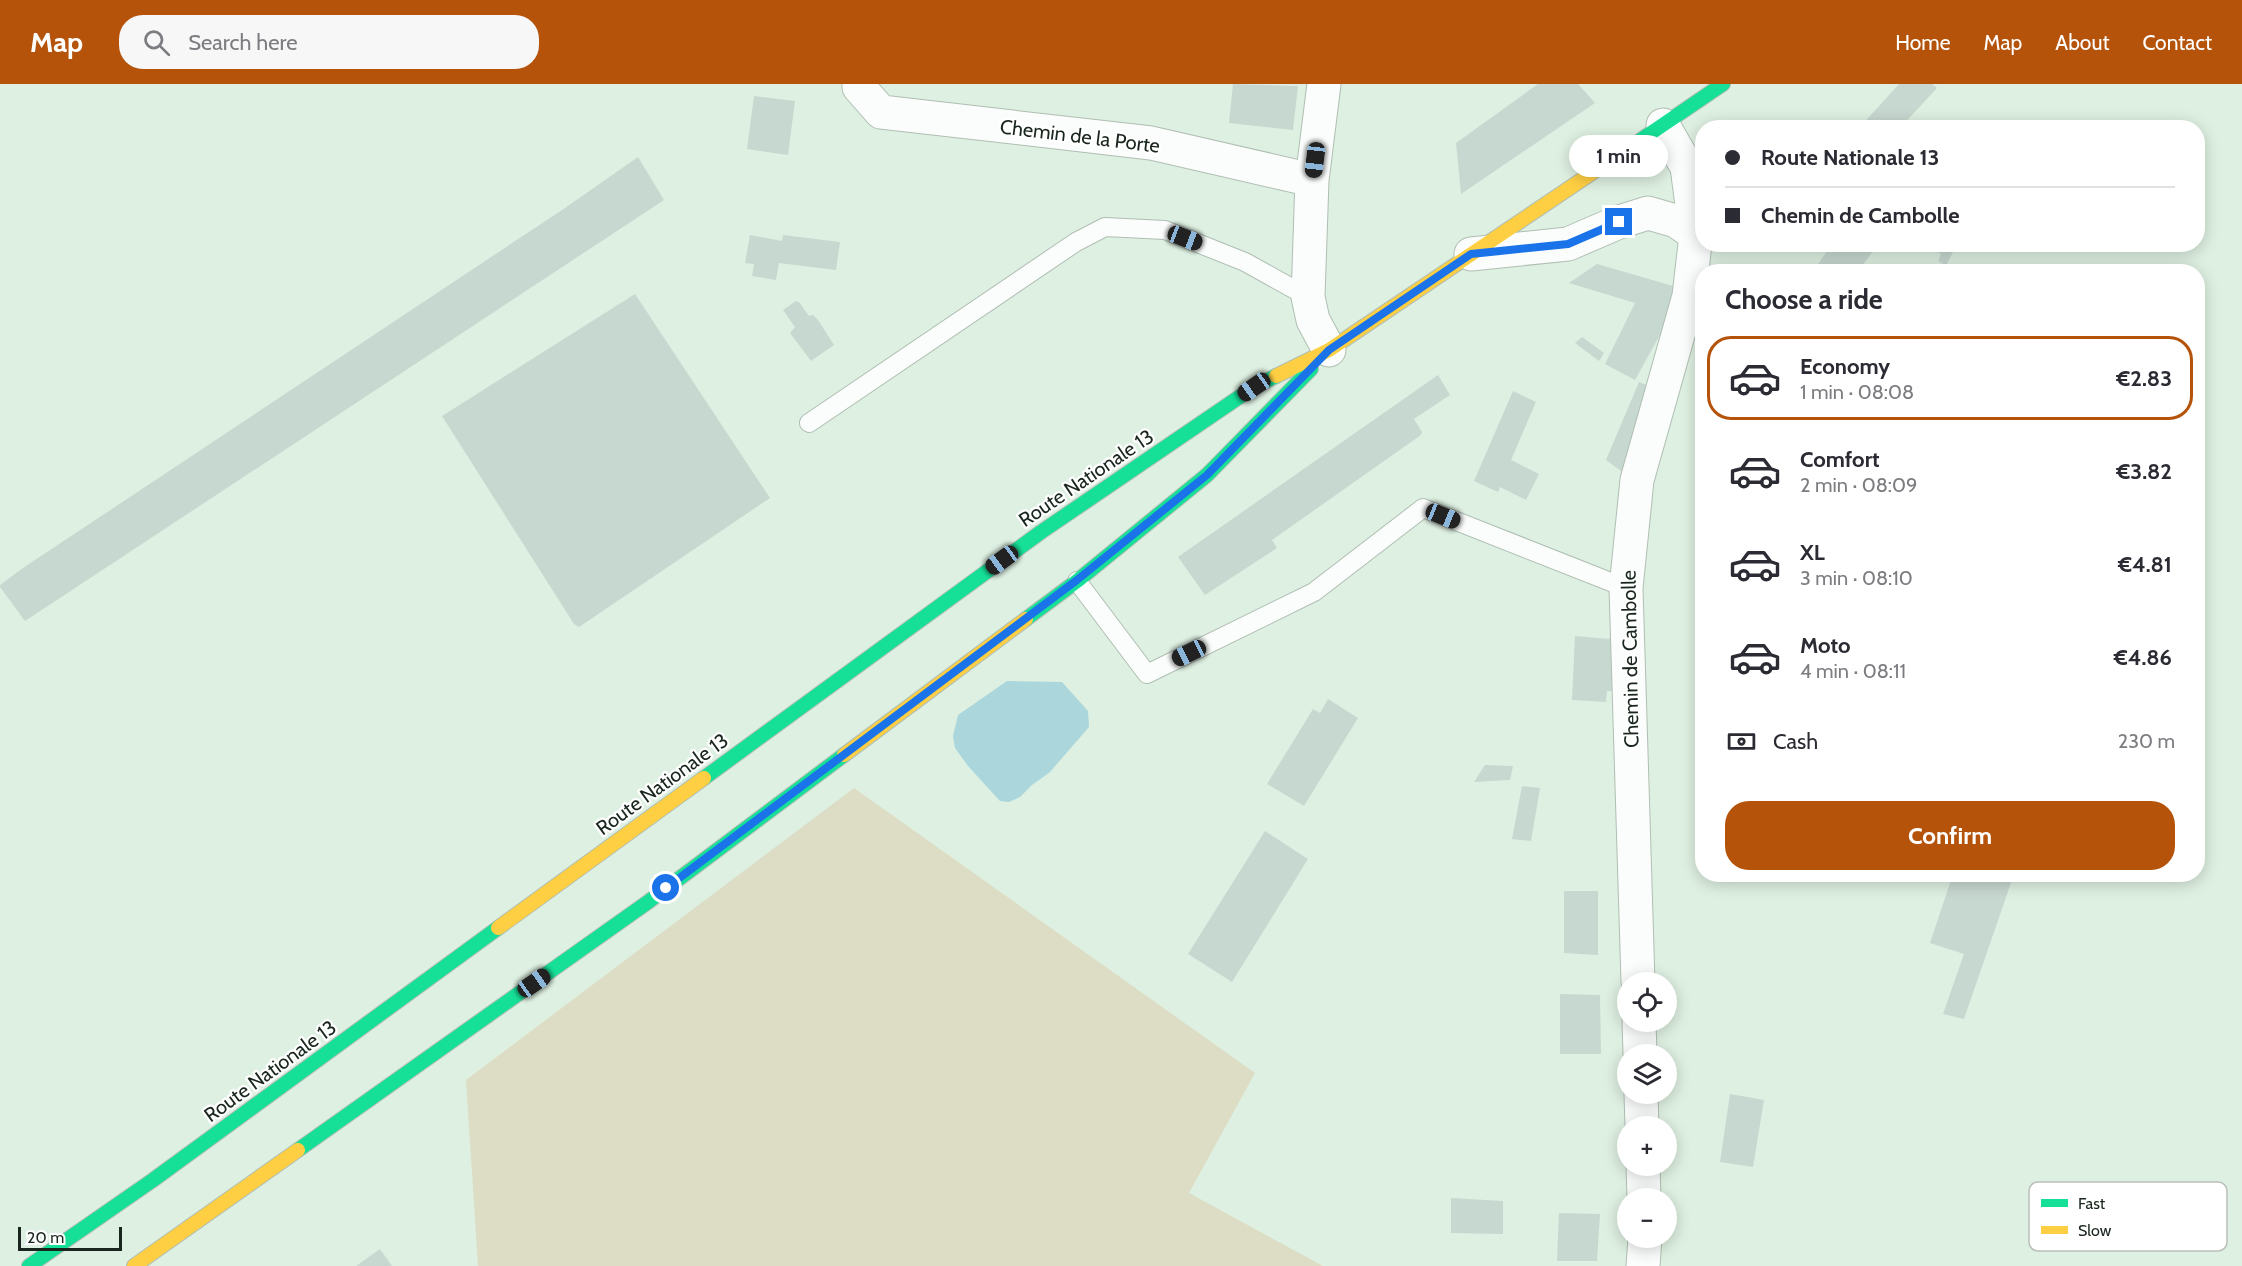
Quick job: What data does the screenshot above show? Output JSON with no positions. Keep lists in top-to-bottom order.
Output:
{
  "streets": {
    "main road": ["Route Nationale 13"],
    "street": ["Chemin de la Porte", "Chemin de Cambolle"]
  },
  "crossings": [
    ["Route Nationale 13", "Chemin de Cambolle"]
  ],
  "legend": ["Fast", "Slow"],
  "scale_bar": "20 m",
  "page": {
    "header": "Map",
    "search": "Search here",
    "nav": [
      "Home",
      "Map",
      "About",
      "Contact"
    ],
    "banner": ["Route Nationale 13", "Chemin de Cambolle"],
    "bubble": "1 min",
    "heading": "Choose a ride",
    "list": [
      {
        "name": "Economy",
        "note": "1 min · 08:08",
        "value": "€2.83"
      },
      {
        "name": "Comfort",
        "note": "2 min · 08:09",
        "value": "€3.82"
      },
      {
        "name": "XL",
        "note": "3 min · 08:10",
        "value": "€4.81"
      },
      {
        "name": "Moto",
        "note": "4 min · 08:11",
        "value": "€4.86"
      }
    ],
    "pay": ["Cash", "230 m"],
    "buttons": "Confirm",
    "map_buttons": ["+", "−"],
    "scale": "20 m"
  }
}
